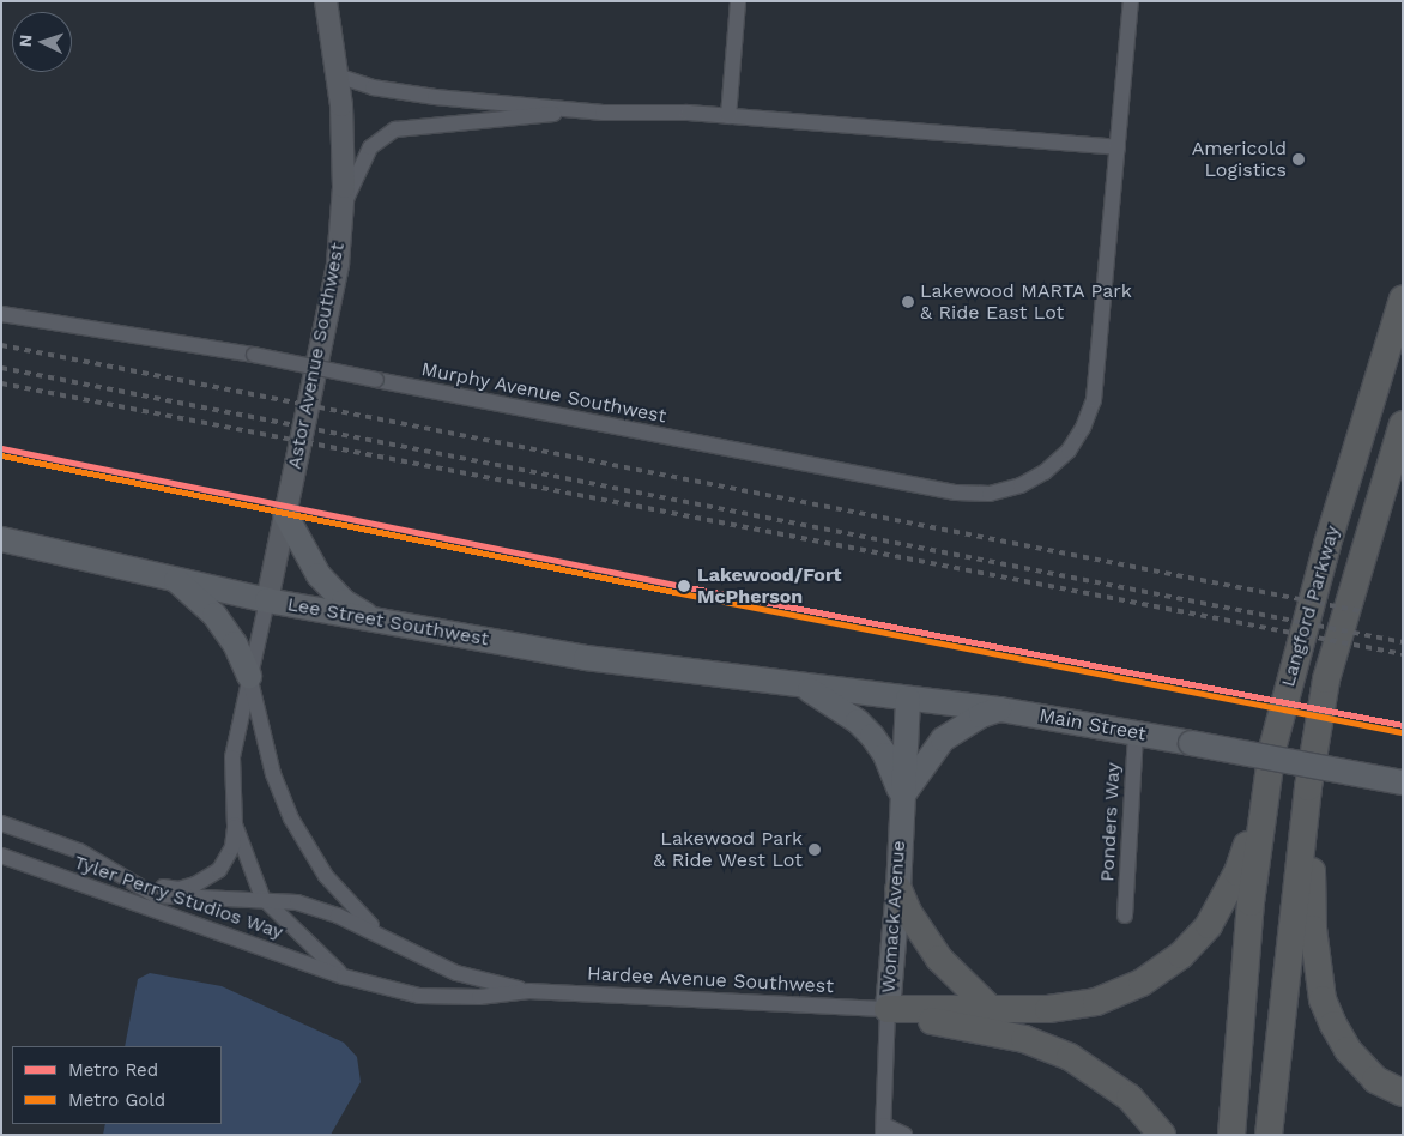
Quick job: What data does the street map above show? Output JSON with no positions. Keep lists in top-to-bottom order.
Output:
{
  "streets": {
    "highway": ["Langford Parkway"],
    "main road": ["Lee Street Southwest", "Main Street", "Womack Avenue"],
    "street": [
      "Astor Avenue Southwest",
      "Murphy Avenue Southwest",
      "Ponders Way",
      "Tyler Perry Studios Way",
      "Hardee Avenue Southwest"
    ]
  },
  "crossings": [
    ["Astor Avenue Southwest", "Lee Street Southwest"],
    ["Lee Street Southwest", "Main Street"],
    ["Main Street", "Ponders Way"],
    ["Main Street", "Womack Avenue"],
    ["Tyler Perry Studios Way", "Hardee Avenue Southwest"],
    ["Womack Avenue", "Hardee Avenue Southwest"]
  ],
  "places": [
    "Americold Logistics",
    "Lakewood MARTA Park & Ride East Lot",
    "Lakewood/Fort McPherson",
    "Lakewood Park & Ride West Lot"
  ],
  "lines": ["metro line Red", "metro line Gold"],
  "legend": ["Metro Red", "Metro Gold"],
  "north": "left"
}
